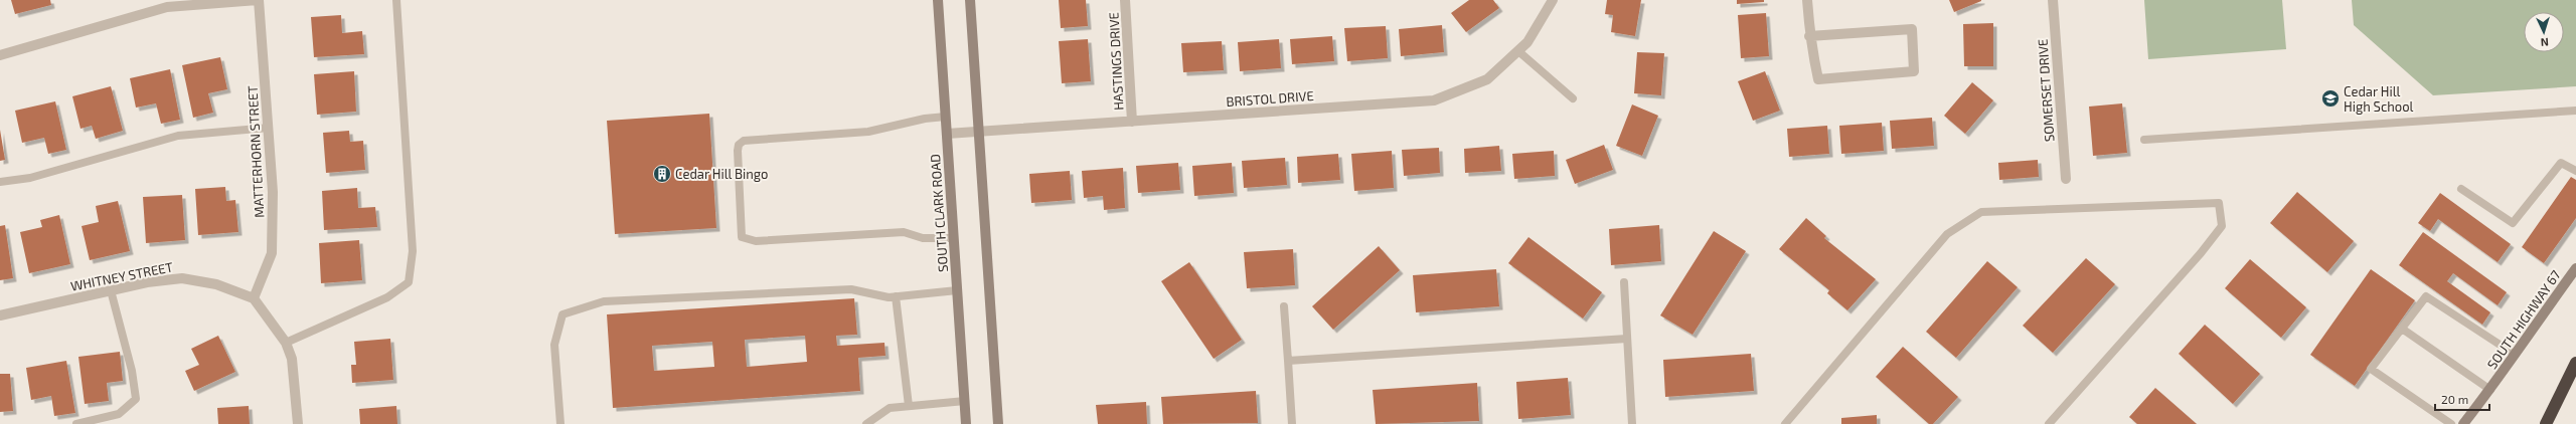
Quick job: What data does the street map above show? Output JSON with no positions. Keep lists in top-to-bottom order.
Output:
{
  "streets": {
    "main road": ["SOUTH CLARK ROAD", "SOUTH HIGHWAY 67"],
    "street": [
      "HASTINGS DRIVE",
      "SOMERSET DRIVE",
      "BRISTOL DRIVE",
      "MATTERHORN STREET",
      "WHITNEY STREET"
    ]
  },
  "crossings": [
    ["HASTINGS DRIVE", "BRISTOL DRIVE"],
    ["BRISTOL DRIVE", "SOUTH CLARK ROAD"],
    ["MATTERHORN STREET", "WHITNEY STREET"]
  ],
  "places": {
    "school or university": ["Cedar Hill High School"],
    "building": ["Cedar Hill Bingo"]
  },
  "scale_bar": "20 m",
  "north": "bottom"
}
